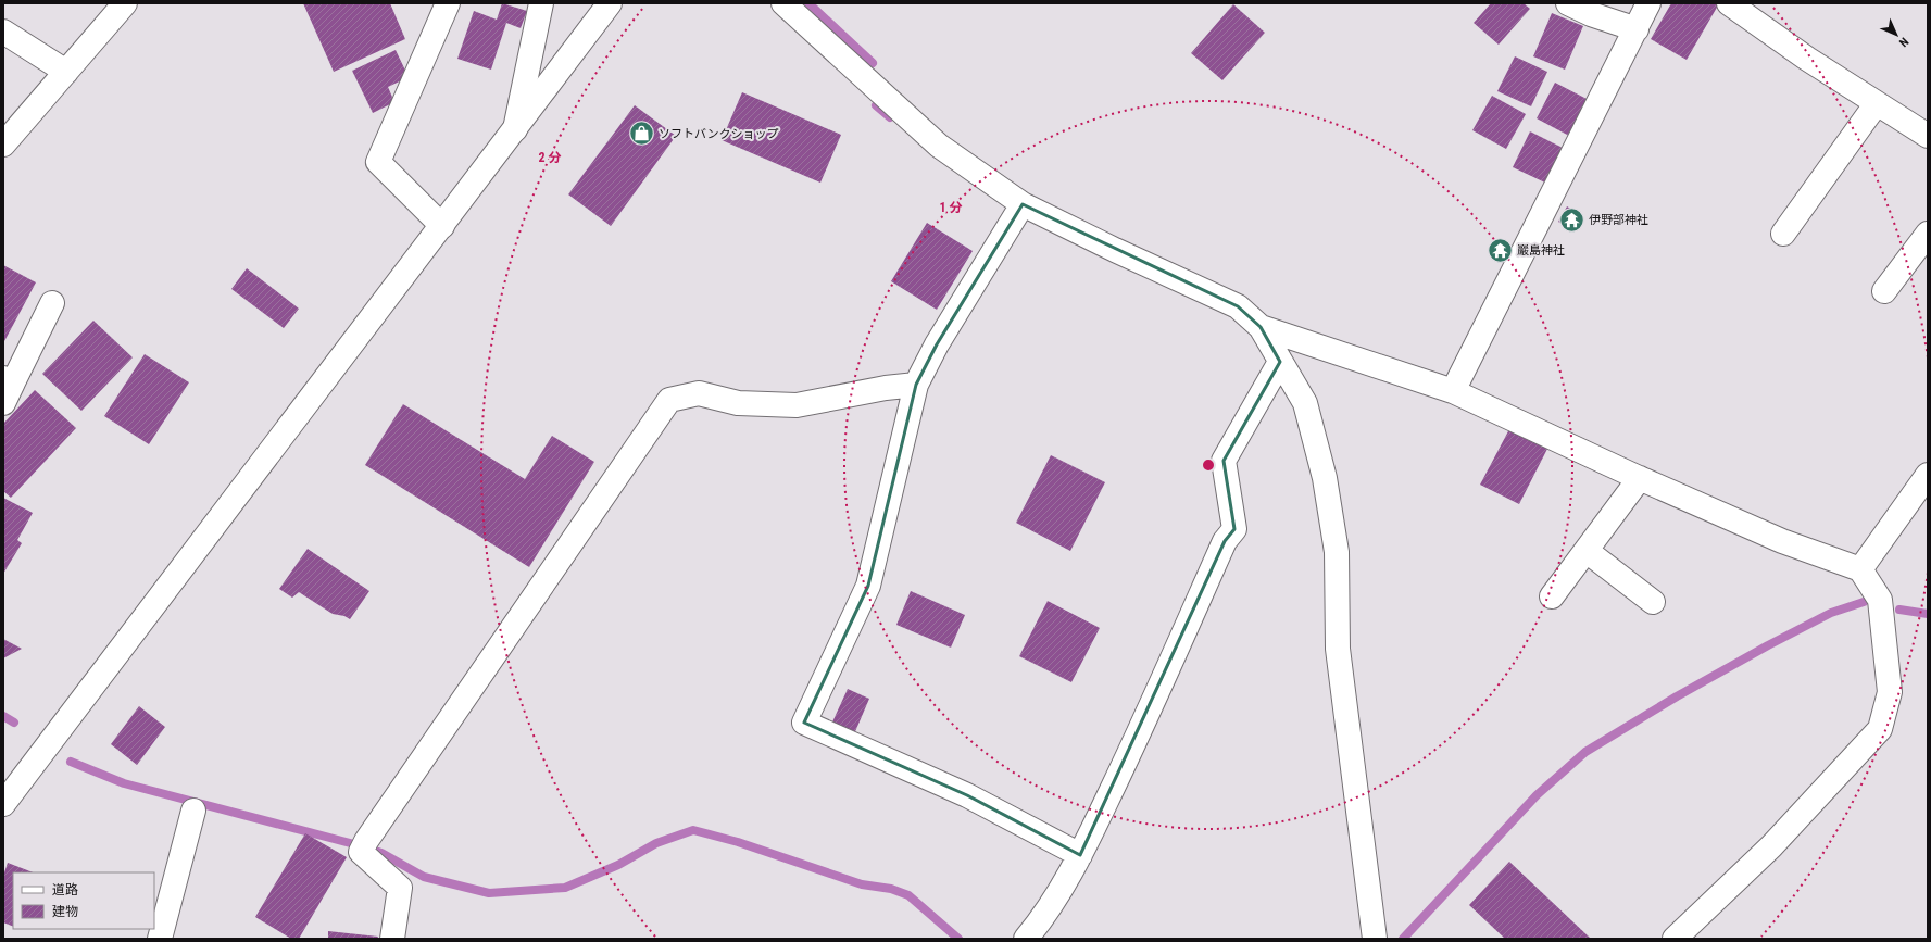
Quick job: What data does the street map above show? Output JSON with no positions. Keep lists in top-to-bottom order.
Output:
{
  "places": {
    "shop": ["ソフトバンクショップ"],
    "temple": ["伊野部神社", "巖島神社"]
  },
  "legend": ["道路", "建物"],
  "north": "bottom right",
  "rings": ["2 分", "1 分"]
}
